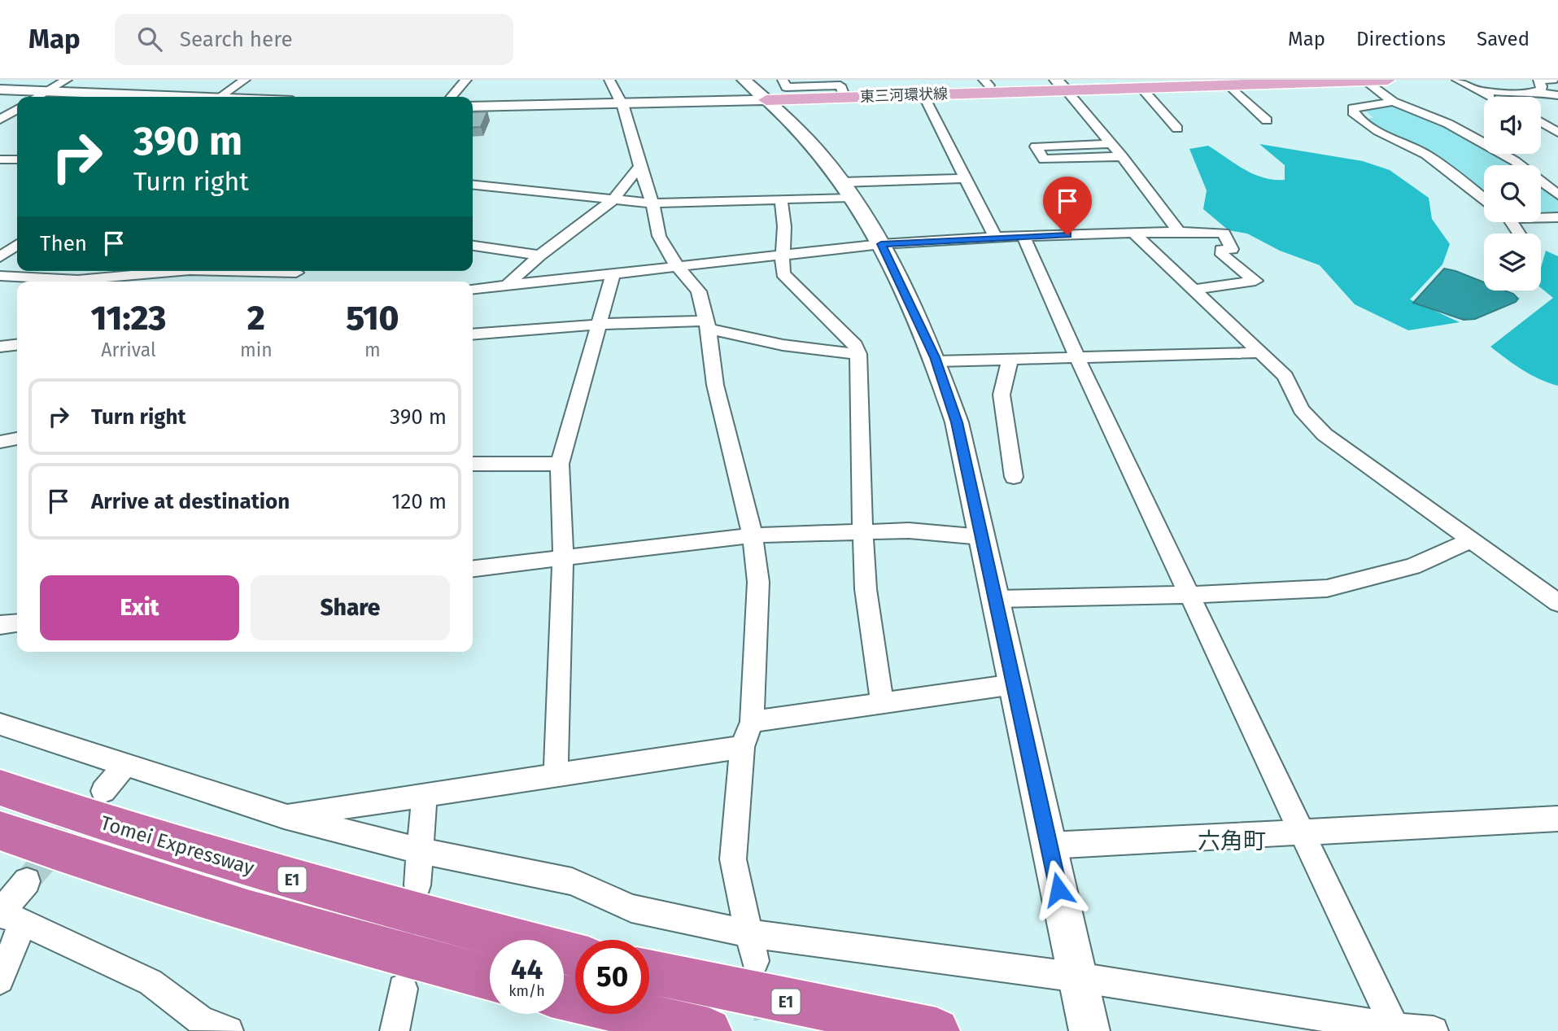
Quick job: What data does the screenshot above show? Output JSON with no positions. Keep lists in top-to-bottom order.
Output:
{
  "streets": {
    "highway": ["Tomei Expressway", "E1"],
    "main road": ["東三河環状線"]
  },
  "districts": ["六角町"],
  "page": {
    "header": "Map",
    "search": "Search here",
    "nav": ["Map", "Directions", "Saved"],
    "turn": ["390 m", "Turn right"],
    "then": "Then",
    "eta": [
      "11:23",
      "Arrival",
      "2",
      "min",
      "510",
      "m"
    ],
    "list": [
      {
        "name": "Turn right",
        "value": "390 m"
      },
      {
        "name": "Arrive at destination",
        "value": "120 m"
      }
    ],
    "buttons": ["Exit", "Share"],
    "speed": "44 km/h",
    "limit": "50"
  }
}
